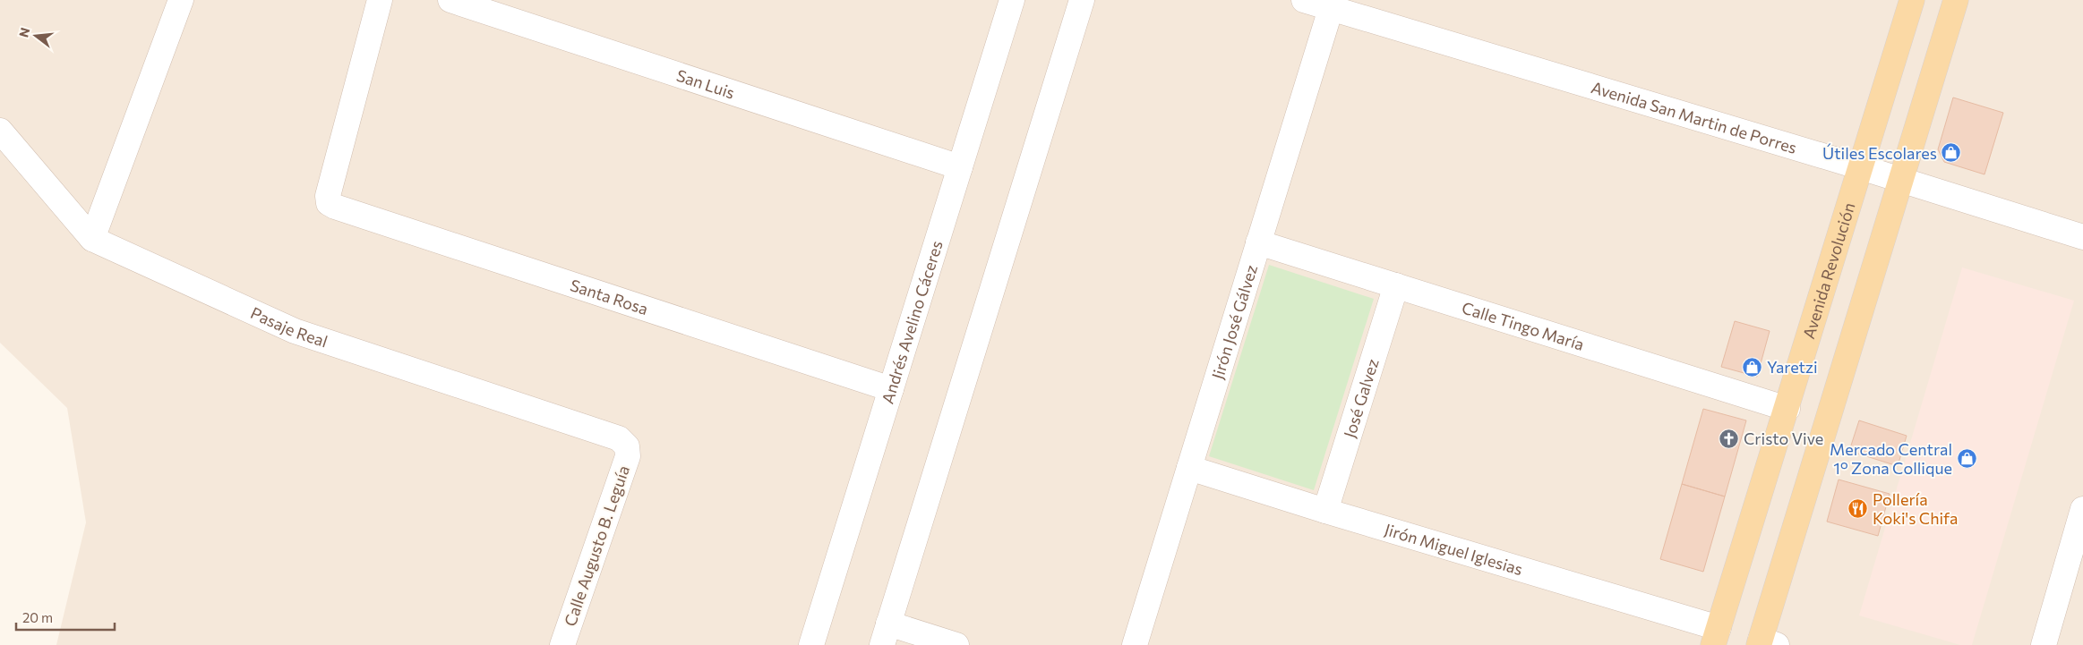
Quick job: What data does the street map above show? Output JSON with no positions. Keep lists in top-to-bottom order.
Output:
{
  "streets": {
    "main road": ["Avenida Revolución"],
    "street": [
      "San Luis",
      "Avenida San Martin de Porres",
      "Santa Rosa",
      "Jirón José Gálvez",
      "Andrés Avelino Cáceres",
      "Calle Tingo María",
      "Pasaje Real",
      "José Galvez",
      "Calle Augusto B. Leguía",
      "Jirón Miguel Iglesias"
    ]
  },
  "crossings": [
    ["San Luis", "Andrés Avelino Cáceres"],
    ["Avenida San Martin de Porres", "Avenida Revolución"],
    ["Avenida San Martin de Porres", "Jirón José Gálvez"],
    ["Avenida Revolución", "Calle Tingo María"],
    ["Avenida Revolución", "Jirón Miguel Iglesias"],
    ["Santa Rosa", "Andrés Avelino Cáceres"],
    ["Jirón José Gálvez", "Calle Tingo María"],
    ["Jirón José Gálvez", "Jirón Miguel Iglesias"],
    ["Calle Tingo María", "José Galvez"],
    ["Pasaje Real", "Calle Augusto B. Leguía"],
    ["José Galvez", "Jirón Miguel Iglesias"]
  ],
  "places": {
    "shop": ["Útiles Escolares", "Yaretzi", "Mercado Central 1° Zona Collique"],
    "church": ["Cristo Vive"],
    "restaurant": ["Pollería Koki's Chifa"]
  },
  "scale_bar": "20 m",
  "north": "left"
}
